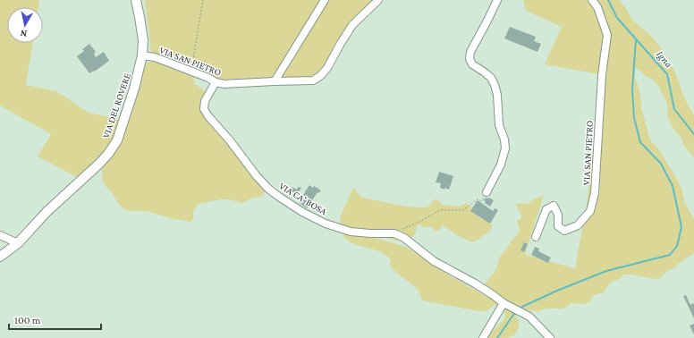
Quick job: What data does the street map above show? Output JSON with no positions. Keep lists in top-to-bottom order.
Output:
{
  "streets": {
    "street": ["VIA SAN PIETRO", "VIA DEL ROVERE", "VIA CA' BOSA"]
  },
  "crossings": [
    ["VIA SAN PIETRO", "VIA DEL ROVERE"],
    ["VIA SAN PIETRO", "VIA CA' BOSA"]
  ],
  "water": ["Igna"],
  "scale_bar": "100 m",
  "north": "bottom"
}
